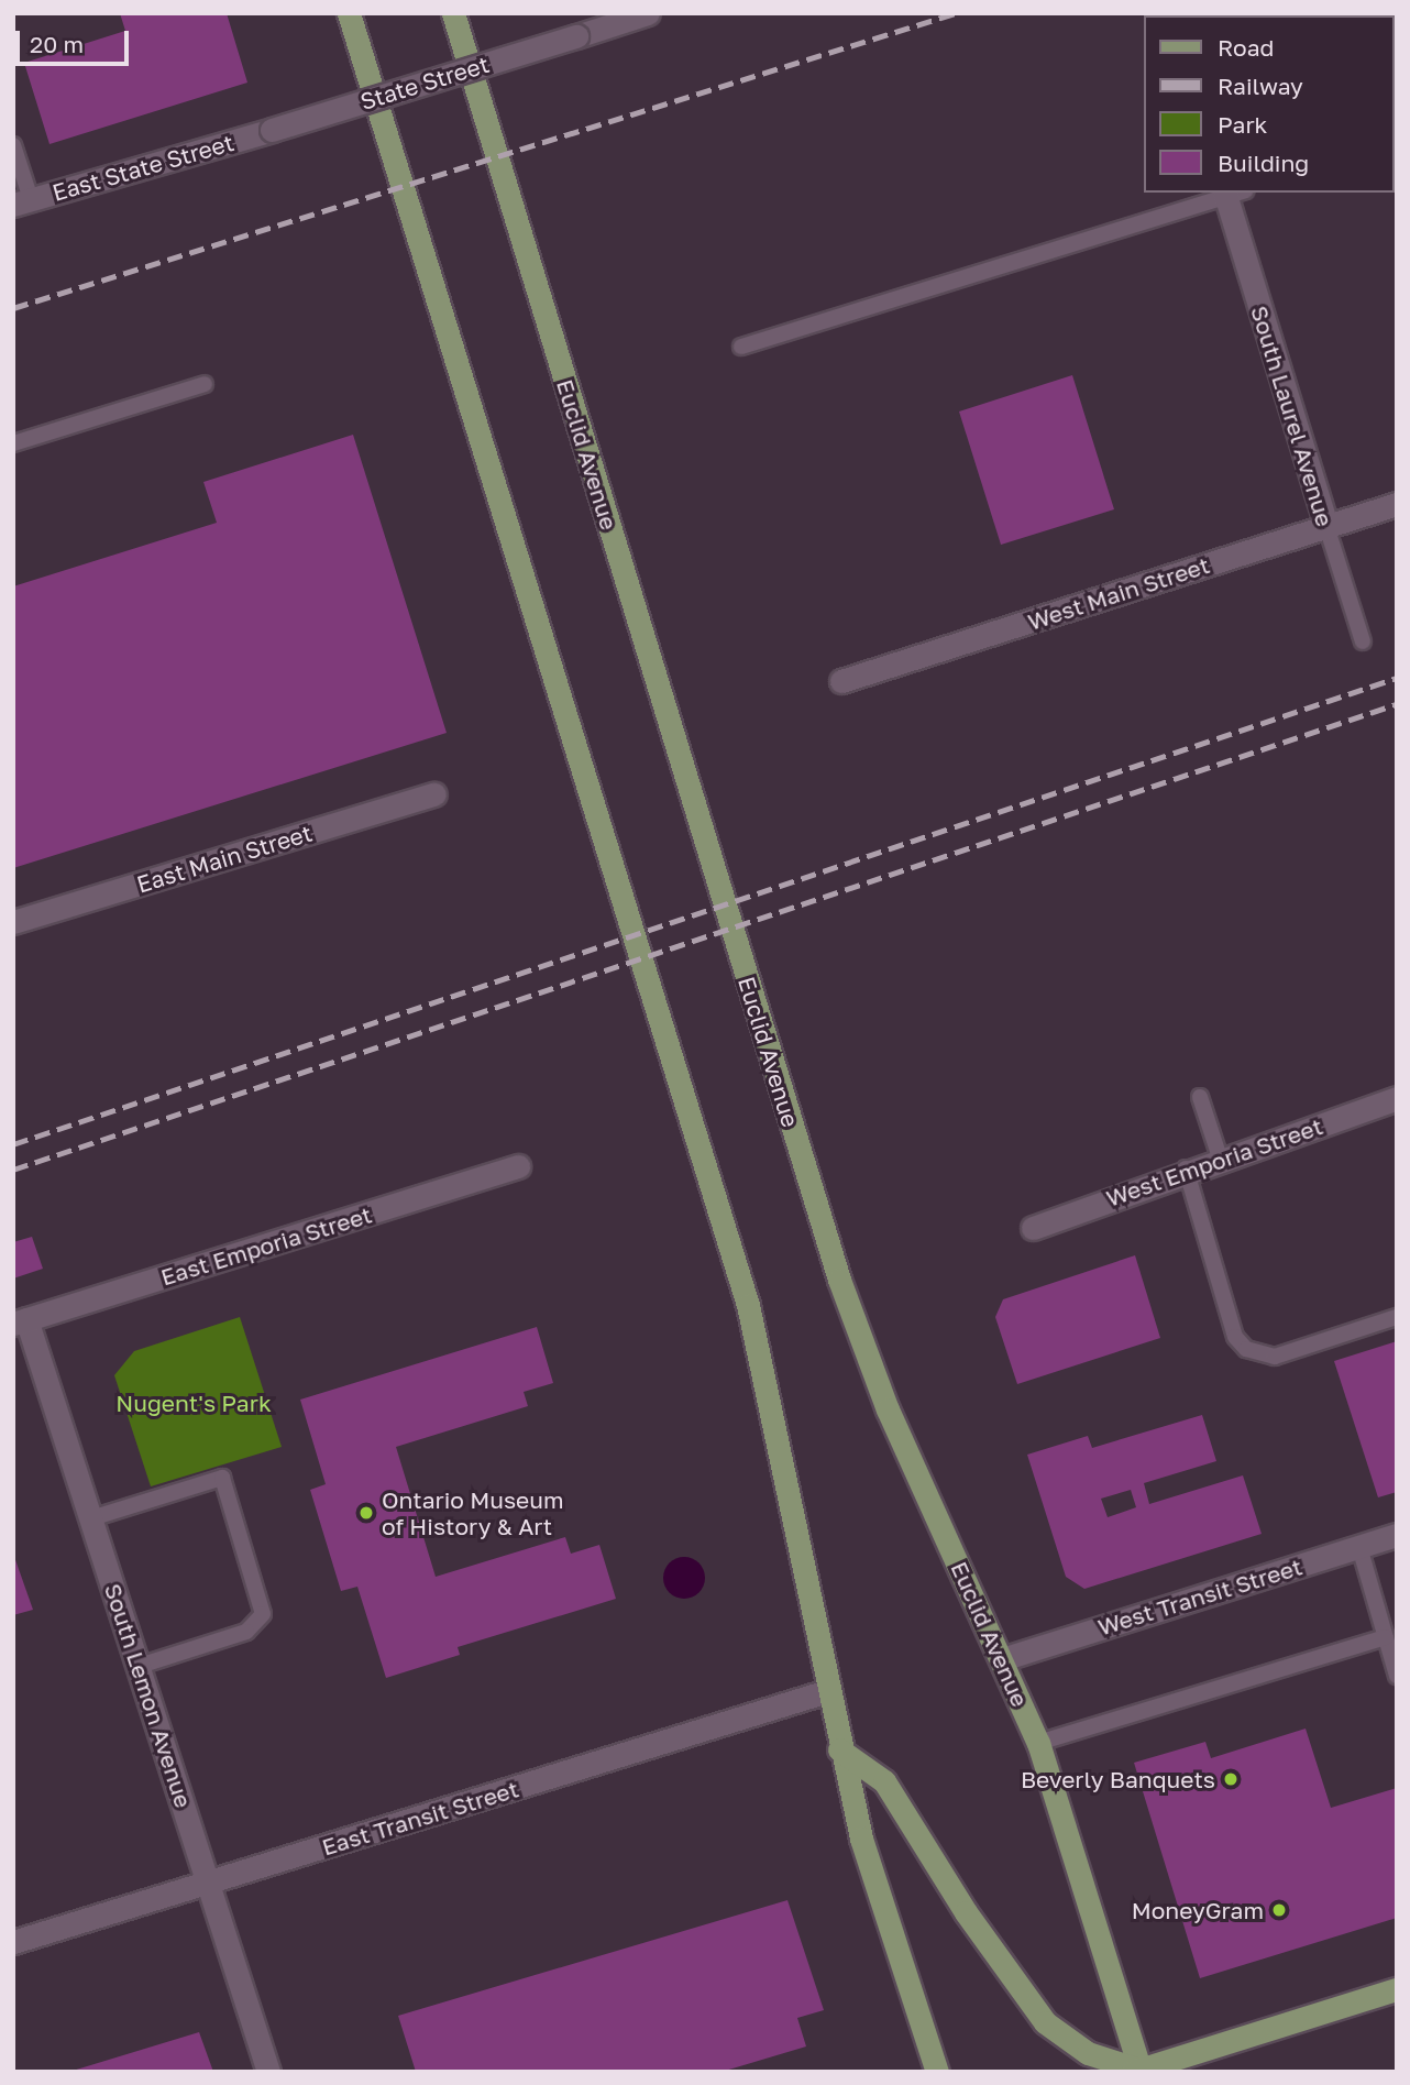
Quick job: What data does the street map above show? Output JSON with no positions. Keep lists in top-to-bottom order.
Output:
{
  "streets": {
    "main road": ["Euclid Avenue"],
    "street": [
      "State Street",
      "East State Street",
      "South Laurel Avenue",
      "West Main Street",
      "East Main Street",
      "West Emporia Street",
      "East Emporia Street",
      "West Transit Street",
      "South Lemon Avenue",
      "East Transit Street"
    ]
  },
  "crossings": [
    ["State Street", "East State Street"],
    ["South Laurel Avenue", "West Main Street"],
    ["Euclid Avenue", "West Transit Street"],
    ["East Emporia Street", "South Lemon Avenue"],
    ["South Lemon Avenue", "East Transit Street"]
  ],
  "parks": ["Nugent's Park"],
  "places": ["Ontario Museum of History & Art", "Beverly Banquets", "MoneyGram"],
  "legend": [
    "Road",
    "Railway",
    "Park",
    "Building"
  ],
  "scale_bar": "20 m"
}
